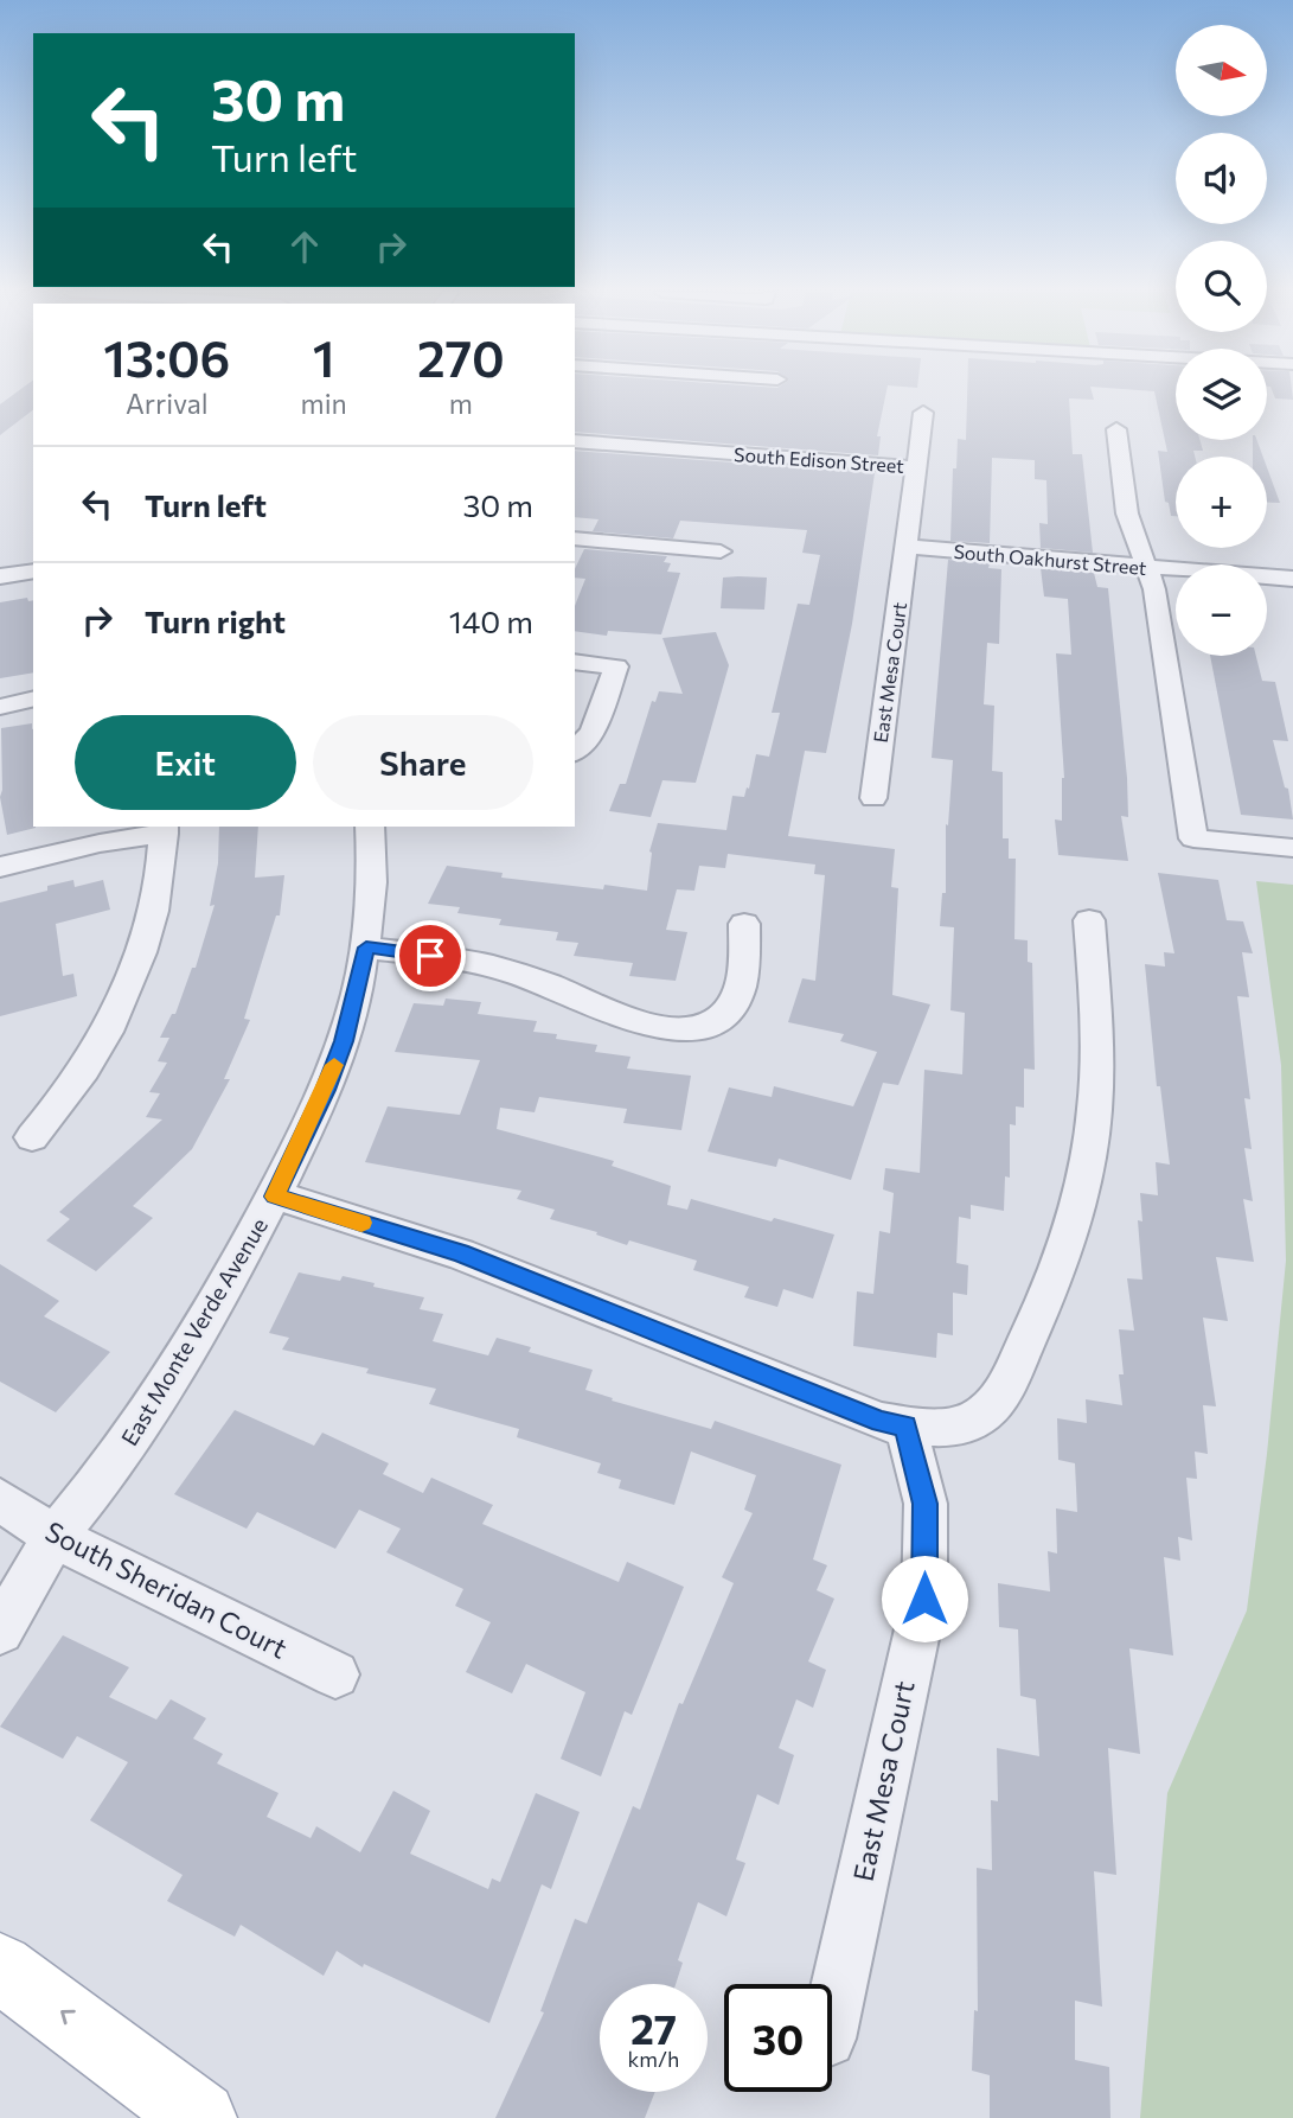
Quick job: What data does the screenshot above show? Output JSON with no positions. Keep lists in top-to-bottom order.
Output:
{
  "streets": {
    "street": [
      "South Edison Street",
      "South Oakhurst Street",
      "East Mesa Court",
      "East Monte Verde Avenue",
      "South Sheridan Court"
    ]
  },
  "crossings": [
    ["South Edison Street", "East Mesa Court"],
    ["South Oakhurst Street", "East Mesa Court"],
    ["East Monte Verde Avenue", "South Sheridan Court"]
  ],
  "north": "right",
  "page": {
    "map_buttons": ["+", "−"],
    "turn": ["30 m", "Turn left"],
    "eta": [
      "13:06",
      "Arrival",
      "1",
      "min",
      "270",
      "m"
    ],
    "list": [
      {
        "name": "Turn left",
        "value": "30 m"
      },
      {
        "name": "Turn right",
        "value": "140 m"
      }
    ],
    "buttons": ["Exit", "Share"],
    "speed": "27 km/h",
    "limit": "30"
  }
}
